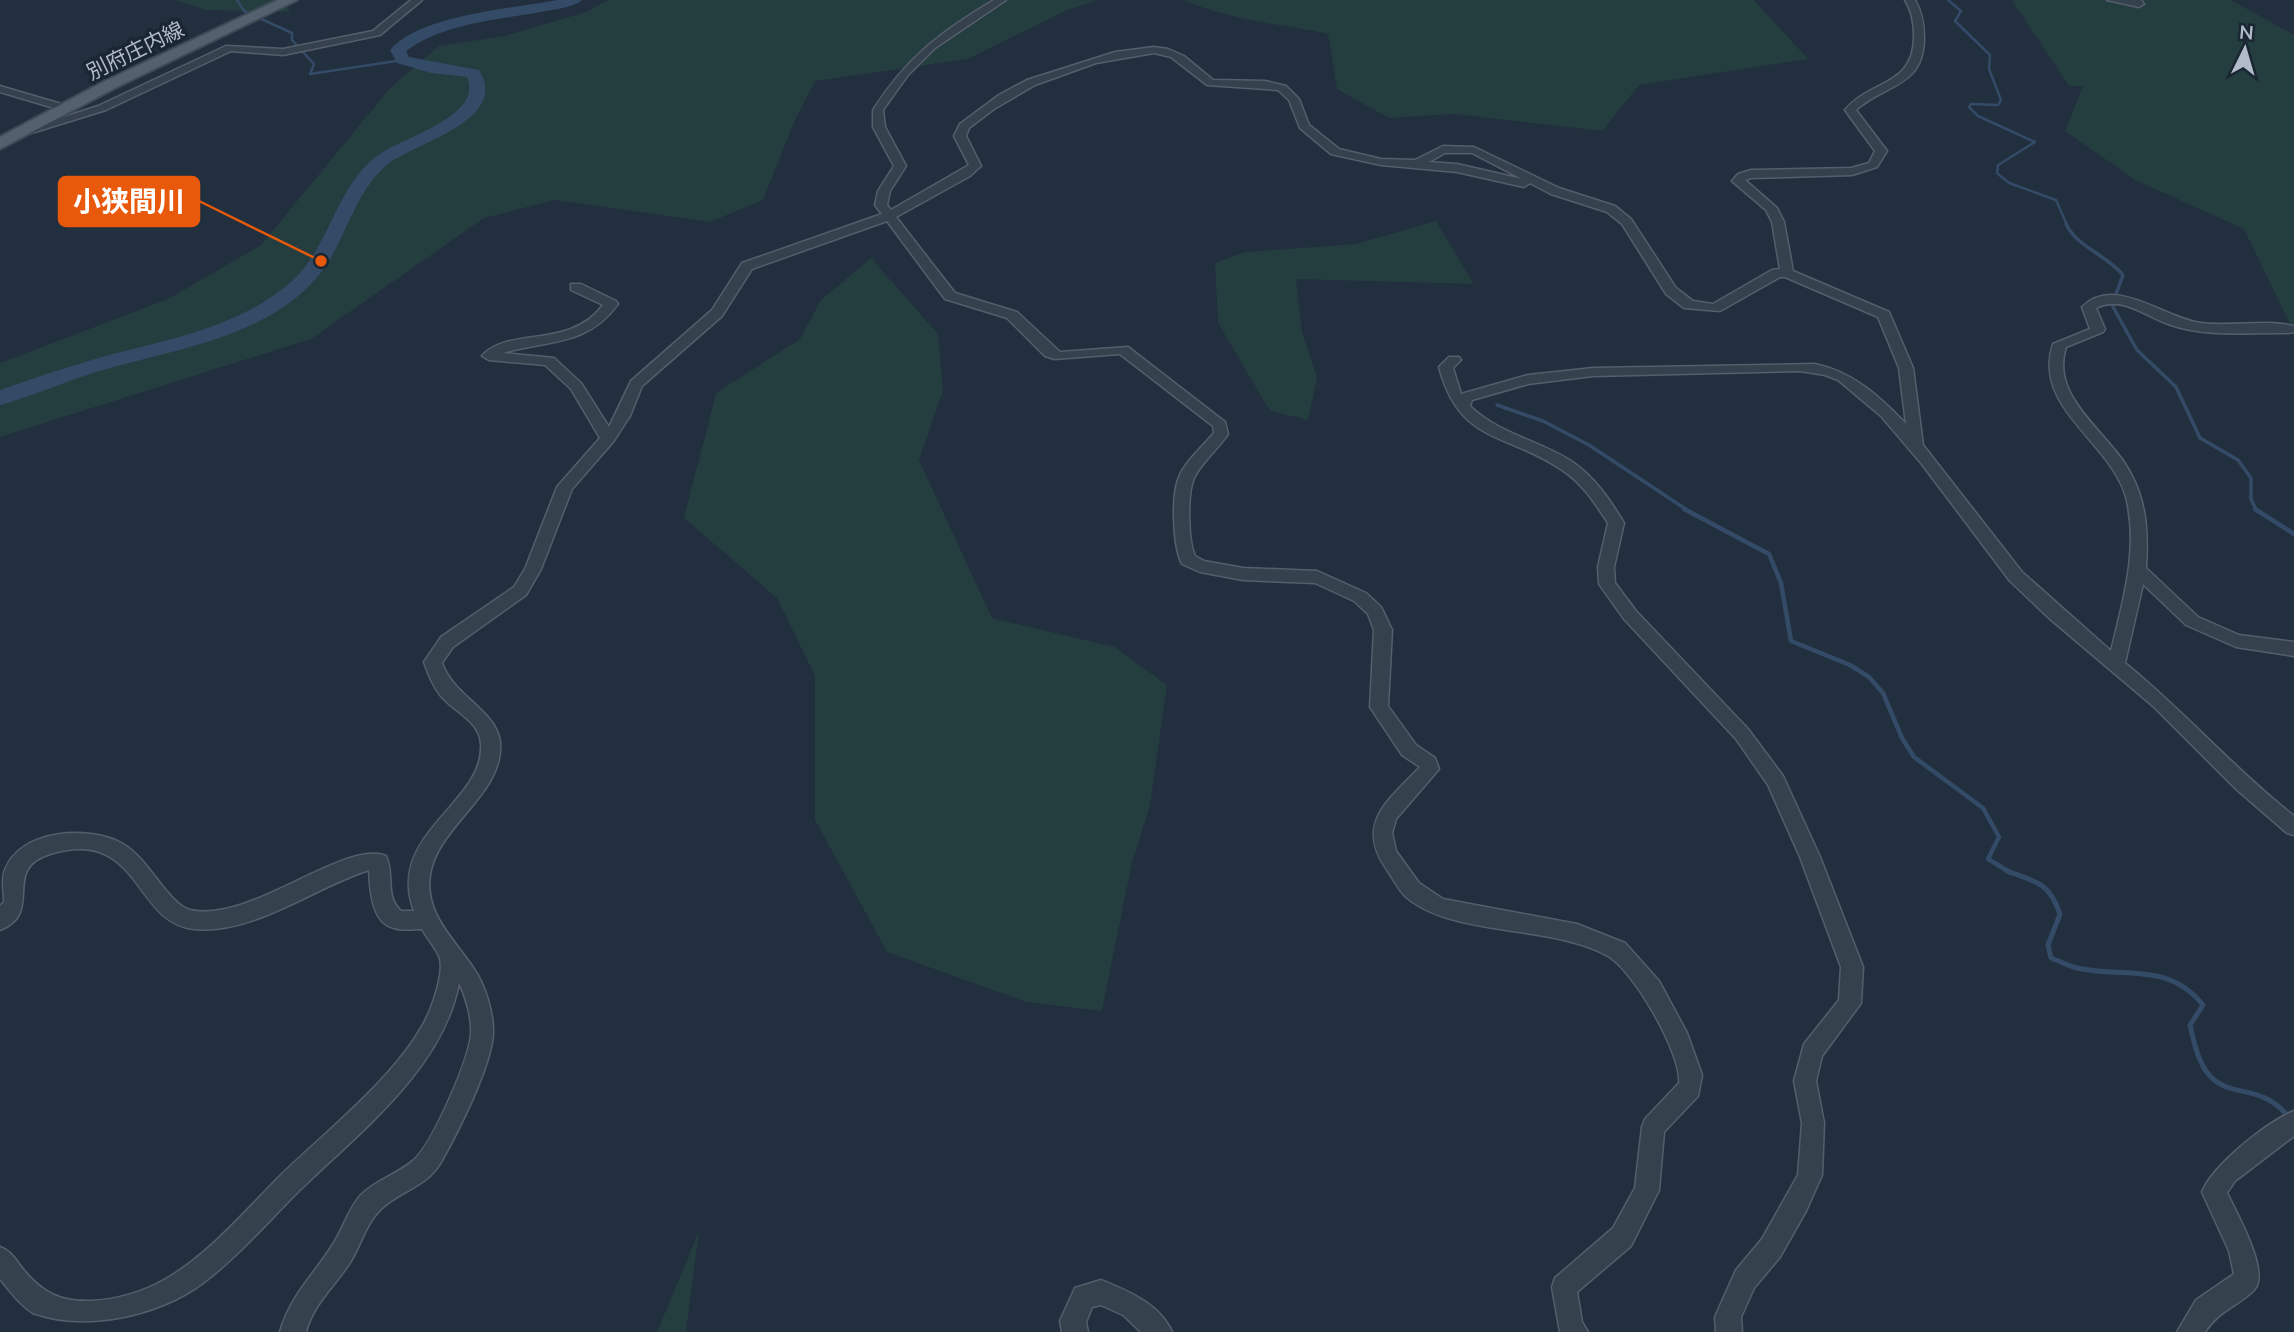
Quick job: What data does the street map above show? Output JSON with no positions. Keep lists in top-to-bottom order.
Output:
{
  "streets": {
    "main road": ["別府庄内線"]
  },
  "places": ["小狭間川"],
  "north": "top"
}
